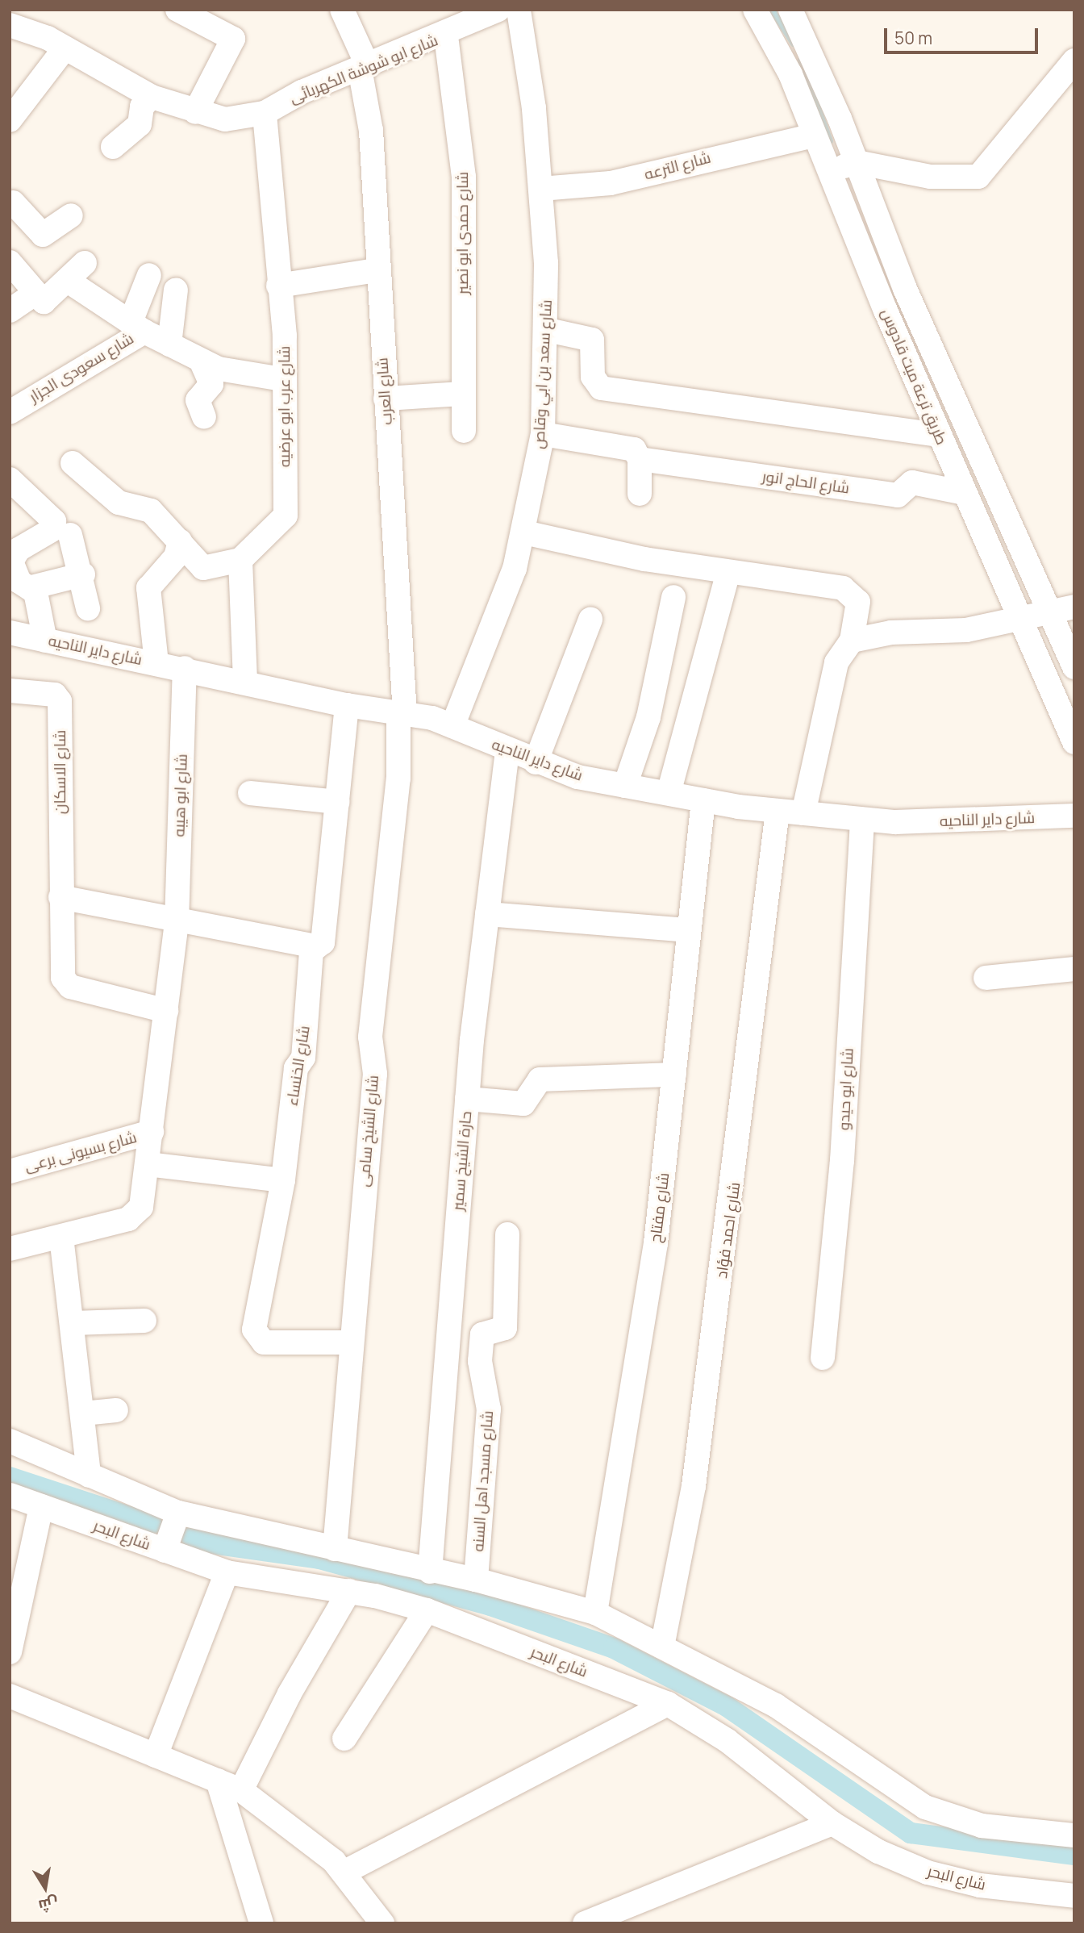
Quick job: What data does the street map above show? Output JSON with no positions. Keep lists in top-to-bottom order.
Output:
{
  "streets": {
    "street": [
      "شارع ابو شوشة الكهربائى",
      "شارع الترعه",
      "شارع حمدى ابو نصير",
      "شارع سعودى الجزار",
      "شارع سعد بن ابي وقاص",
      "طريق ترعة ميت قادوس",
      "شارع العرب",
      "شارع عرب ابو عرضيه",
      "شارع الحاج انور",
      "شارع داير الناحيه",
      "شارع الاسكان",
      "شارع ابو هيبه",
      "شارع الخنساء",
      "شارع ابو حيدو",
      "شارع الشيخ سامى",
      "شارع بسيونى برعى",
      "حارة الشيخ سمير",
      "شارع مفتاح",
      "شارع احمد فؤاد",
      "شارع مسجد اهل السنه",
      "شارع البحر"
    ]
  },
  "crossings": [
    ["شارع ابو شوشة الكهربائى", "شارع حمدى ابو نصير"],
    ["شارع ابو شوشة الكهربائى", "شارع العرب"],
    ["شارع ابو شوشة الكهربائى", "شارع عرب ابو عرضيه"],
    ["شارع الترعه", "شارع سعد بن ابي وقاص"],
    ["شارع الترعه", "طريق ترعة ميت قادوس"],
    ["شارع سعودى الجزار", "شارع عرب ابو عرضيه"],
    ["شارع سعد بن ابي وقاص", "شارع الحاج انور"],
    ["شارع سعد بن ابي وقاص", "شارع داير الناحيه"],
    ["طريق ترعة ميت قادوس", "شارع الحاج انور"],
    ["شارع العرب", "شارع داير الناحيه"],
    ["شارع العرب", "شارع الشيخ سامى"],
    ["شارع داير الناحيه", "شارع ابو هيبه"],
    ["شارع داير الناحيه", "شارع الخنساء"],
    ["شارع داير الناحيه", "شارع ابو حيدو"],
    ["شارع داير الناحيه", "شارع الشيخ سامى"],
    ["شارع داير الناحيه", "حارة الشيخ سمير"],
    ["شارع داير الناحيه", "شارع مفتاح"],
    ["شارع داير الناحيه", "شارع احمد فؤاد"],
    ["شارع الخنساء", "شارع الشيخ سامى"],
    ["شارع الشيخ سامى", "شارع البحر"],
    ["حارة الشيخ سمير", "شارع البحر"],
    ["شارع مفتاح", "شارع البحر"],
    ["شارع احمد فؤاد", "شارع البحر"],
    ["شارع مسجد اهل السنه", "شارع البحر"]
  ],
  "scale_bar": "50 m",
  "north": "bottom"
}
